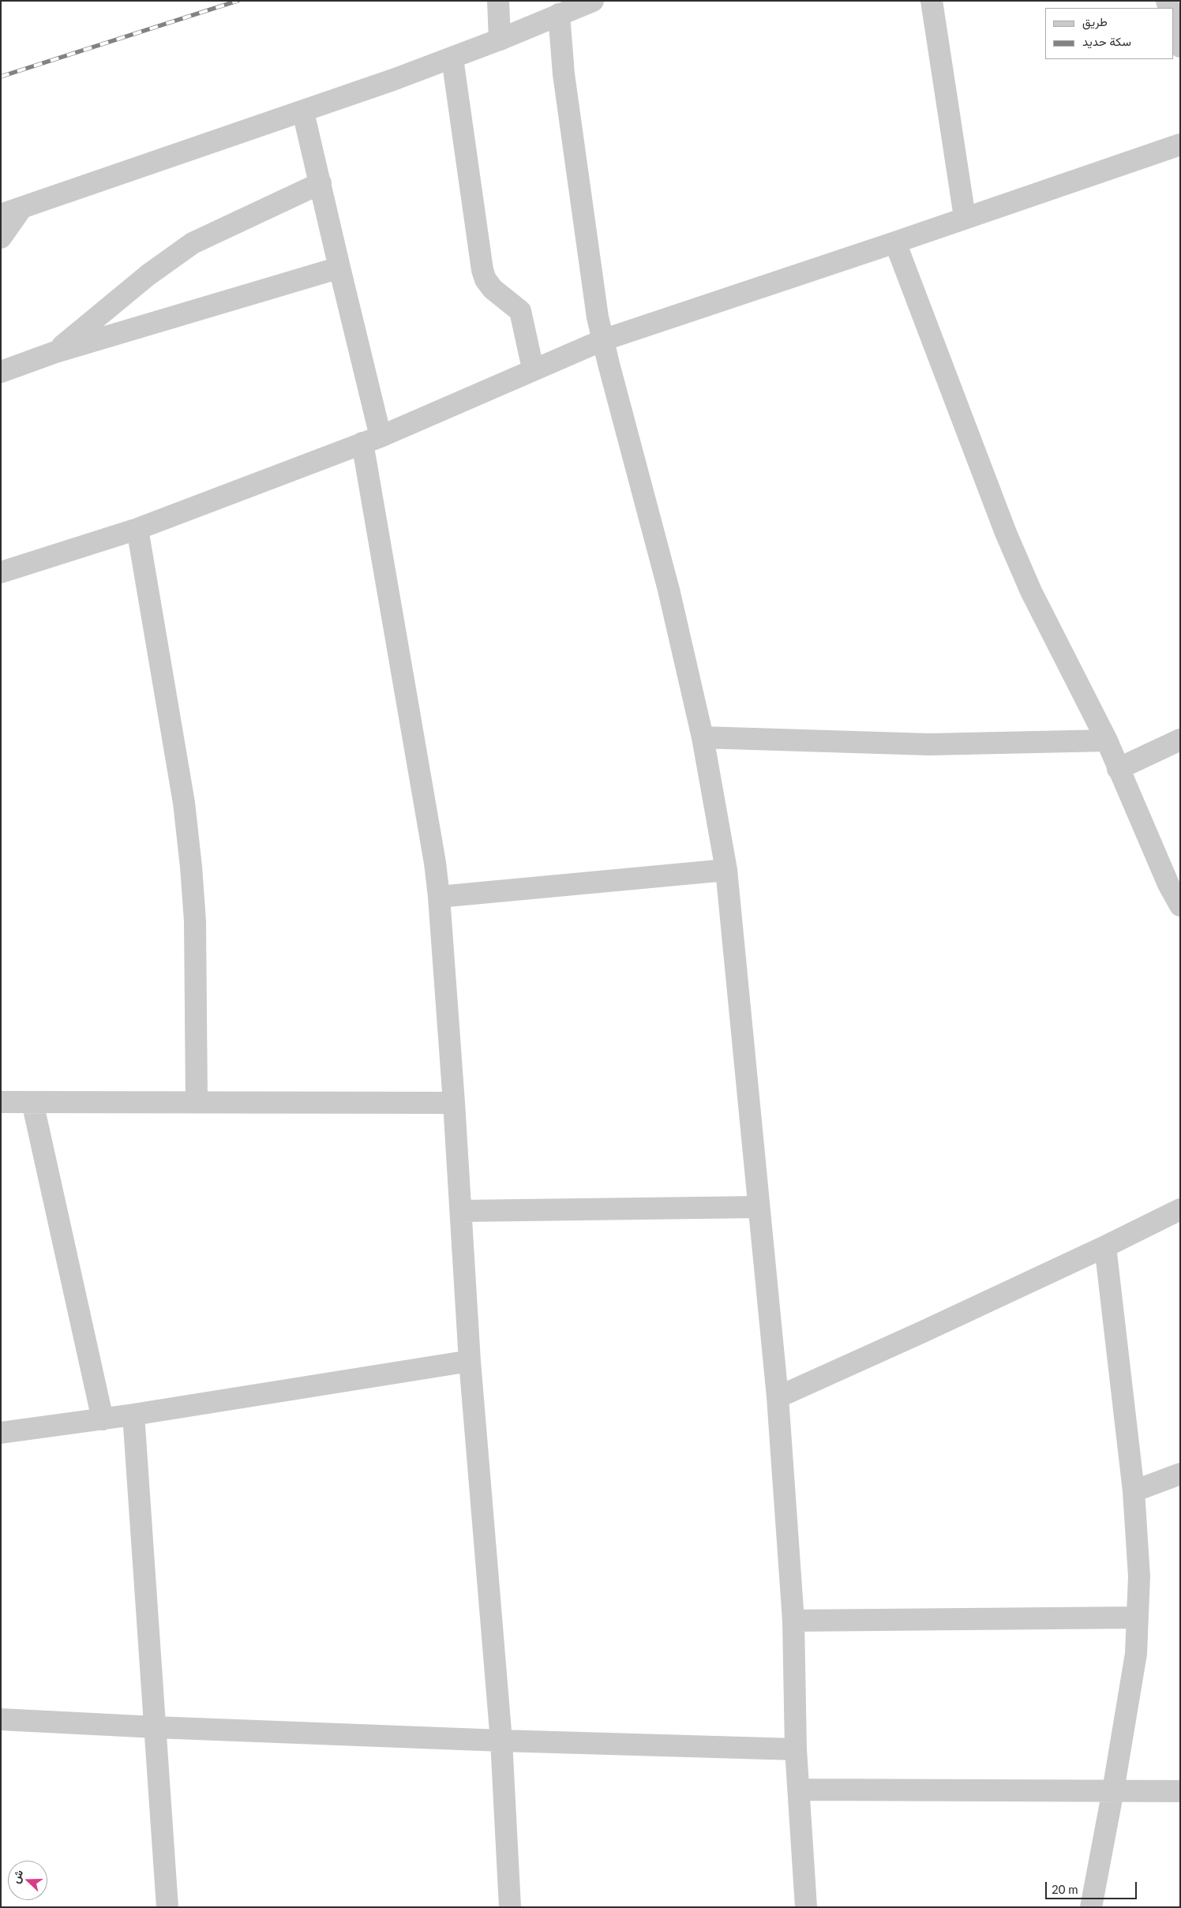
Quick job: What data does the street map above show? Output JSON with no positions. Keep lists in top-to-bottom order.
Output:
{
  "legend": ["طريق", "سكة حديد"],
  "scale_bar": "20 m",
  "north": "left"
}
